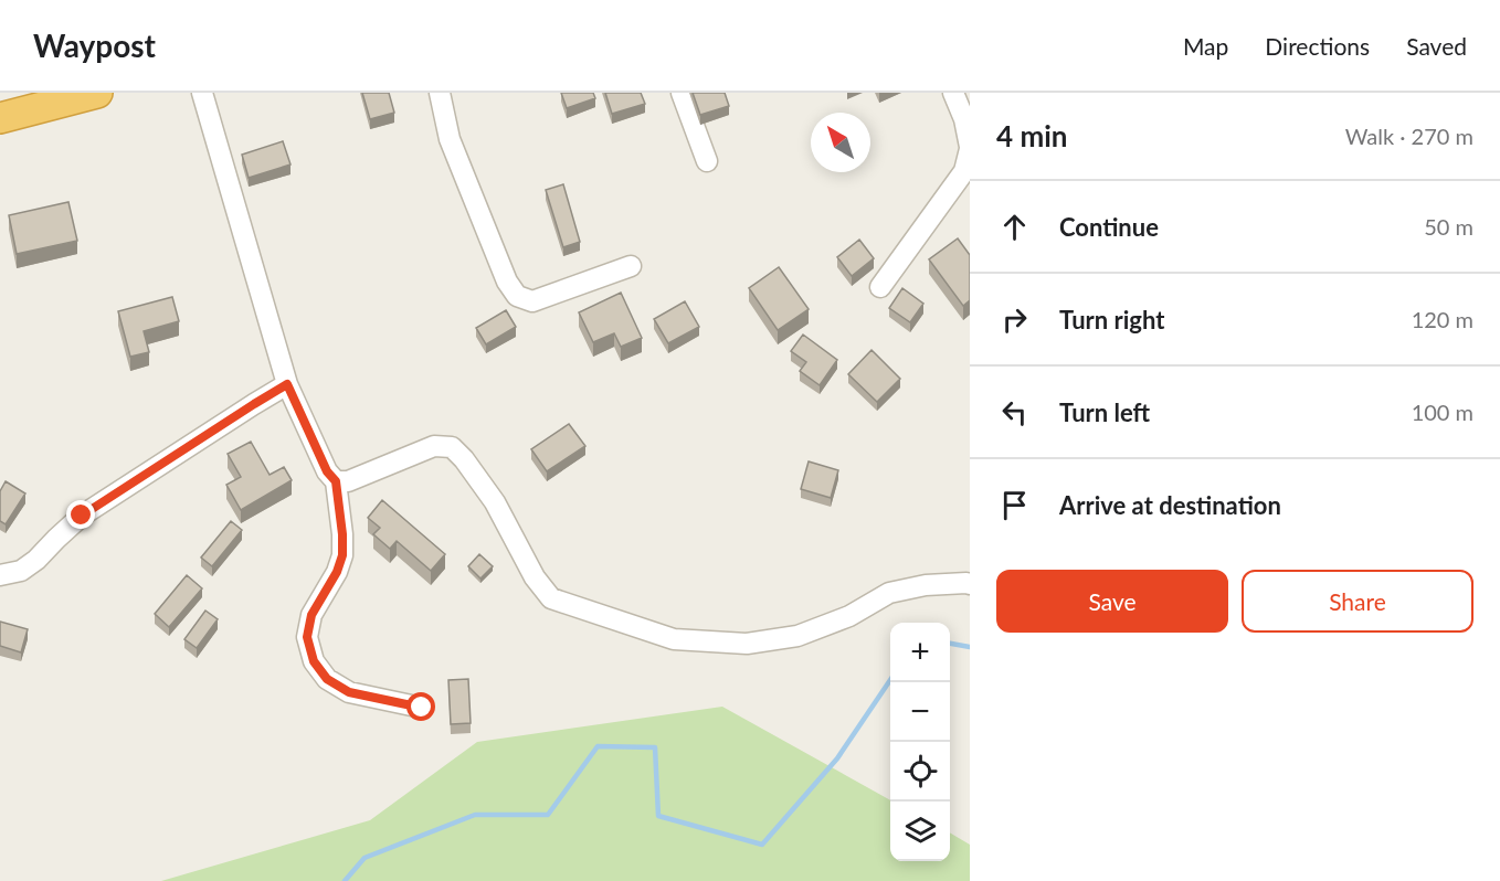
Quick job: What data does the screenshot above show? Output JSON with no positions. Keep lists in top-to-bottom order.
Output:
{
  "north": "top left",
  "page": {
    "header": "Waypost",
    "nav": ["Map", "Directions", "Saved"],
    "heading": ["4 min", "Walk · 270 m"],
    "list": [
      ["Continue", "50 m"],
      ["Turn right", "120 m"],
      ["Turn left", "100 m"],
      "Arrive at destination"
    ],
    "buttons": ["Save", "Share"],
    "map_buttons": ["+", "−"]
  }
}
